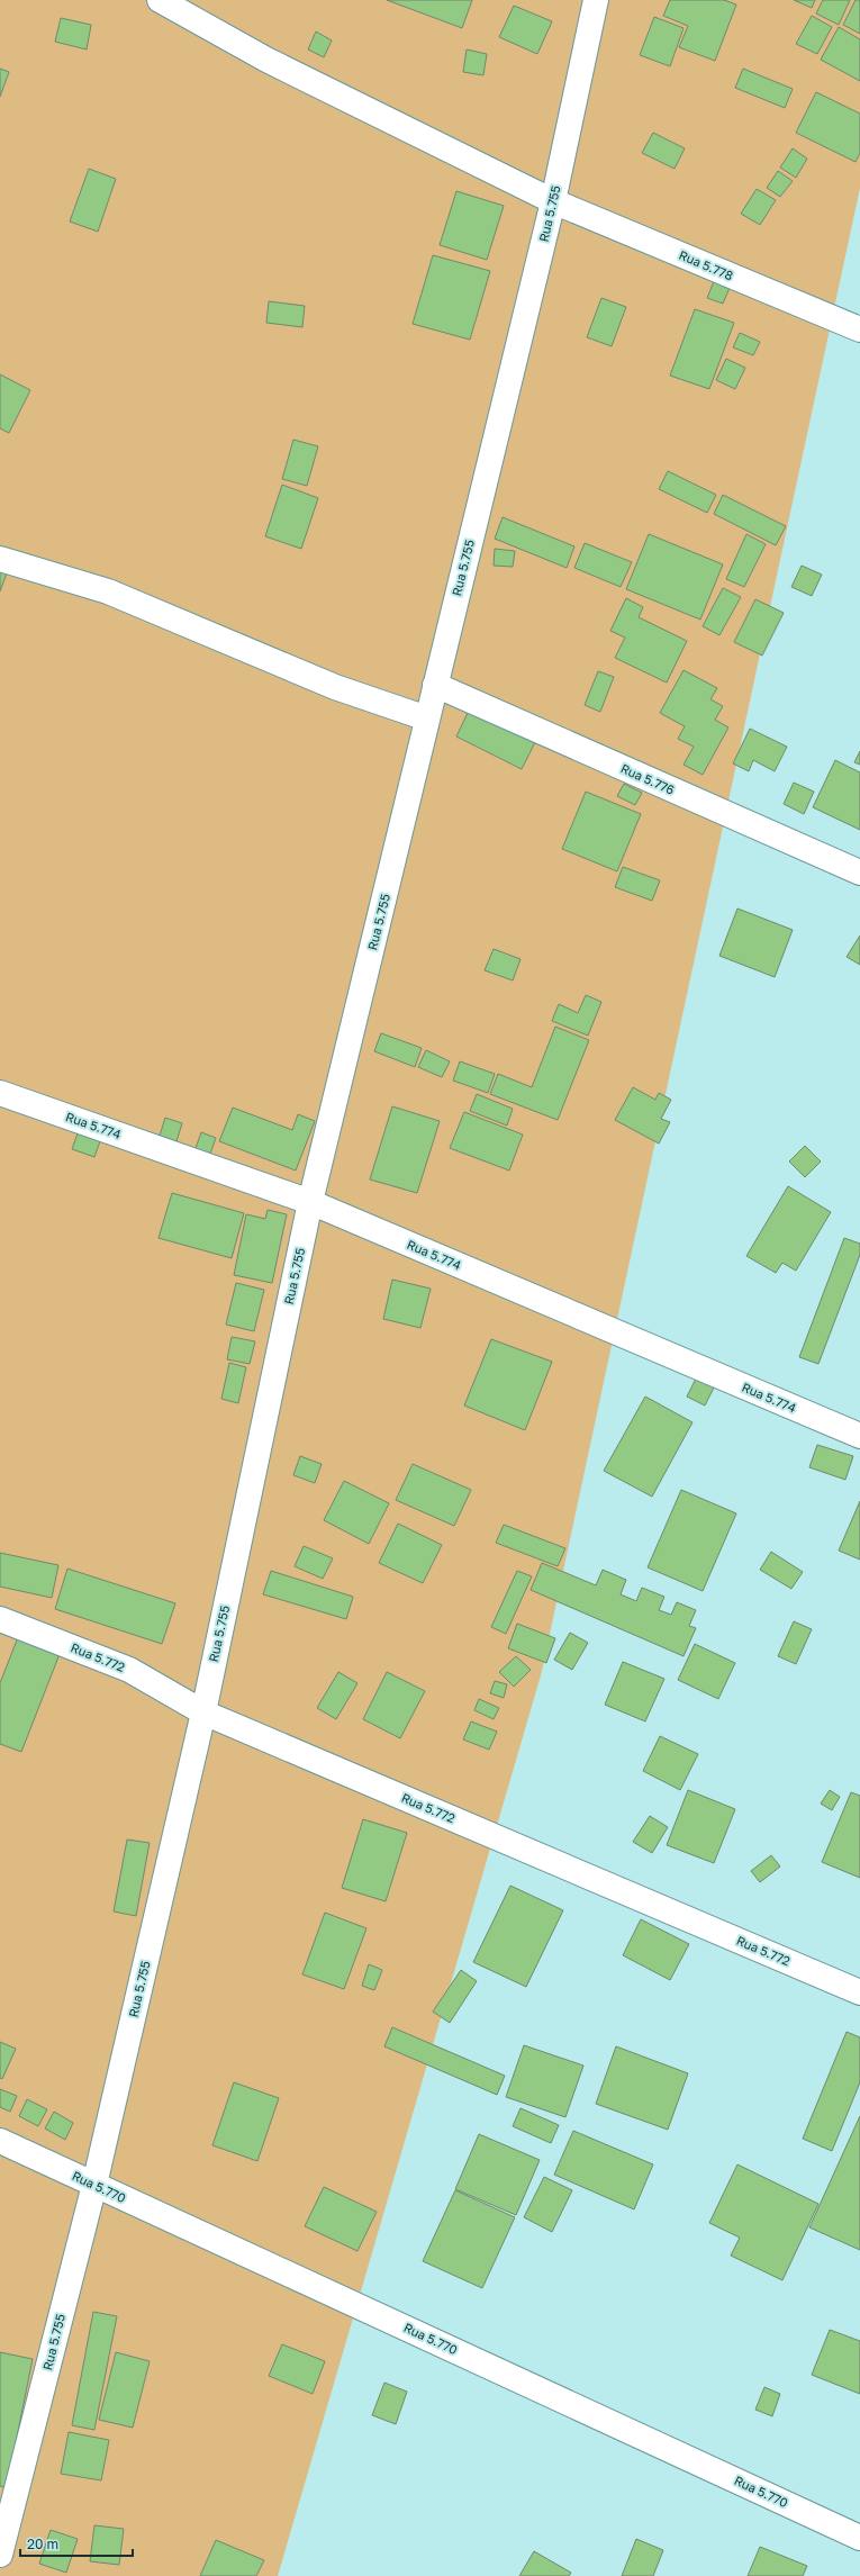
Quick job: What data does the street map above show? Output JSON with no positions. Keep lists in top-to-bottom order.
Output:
{
  "streets": {
    "street": [
      "Rua 5.755",
      "Rua 5.778",
      "Rua 5.776",
      "Rua 5.774",
      "Rua 5.772",
      "Rua 5.770"
    ]
  },
  "crossings": [
    ["Rua 5.755", "Rua 5.778"],
    ["Rua 5.755", "Rua 5.776"],
    ["Rua 5.755", "Rua 5.774"],
    ["Rua 5.755", "Rua 5.772"],
    ["Rua 5.755", "Rua 5.770"]
  ],
  "scale_bar": "20 m"
}
